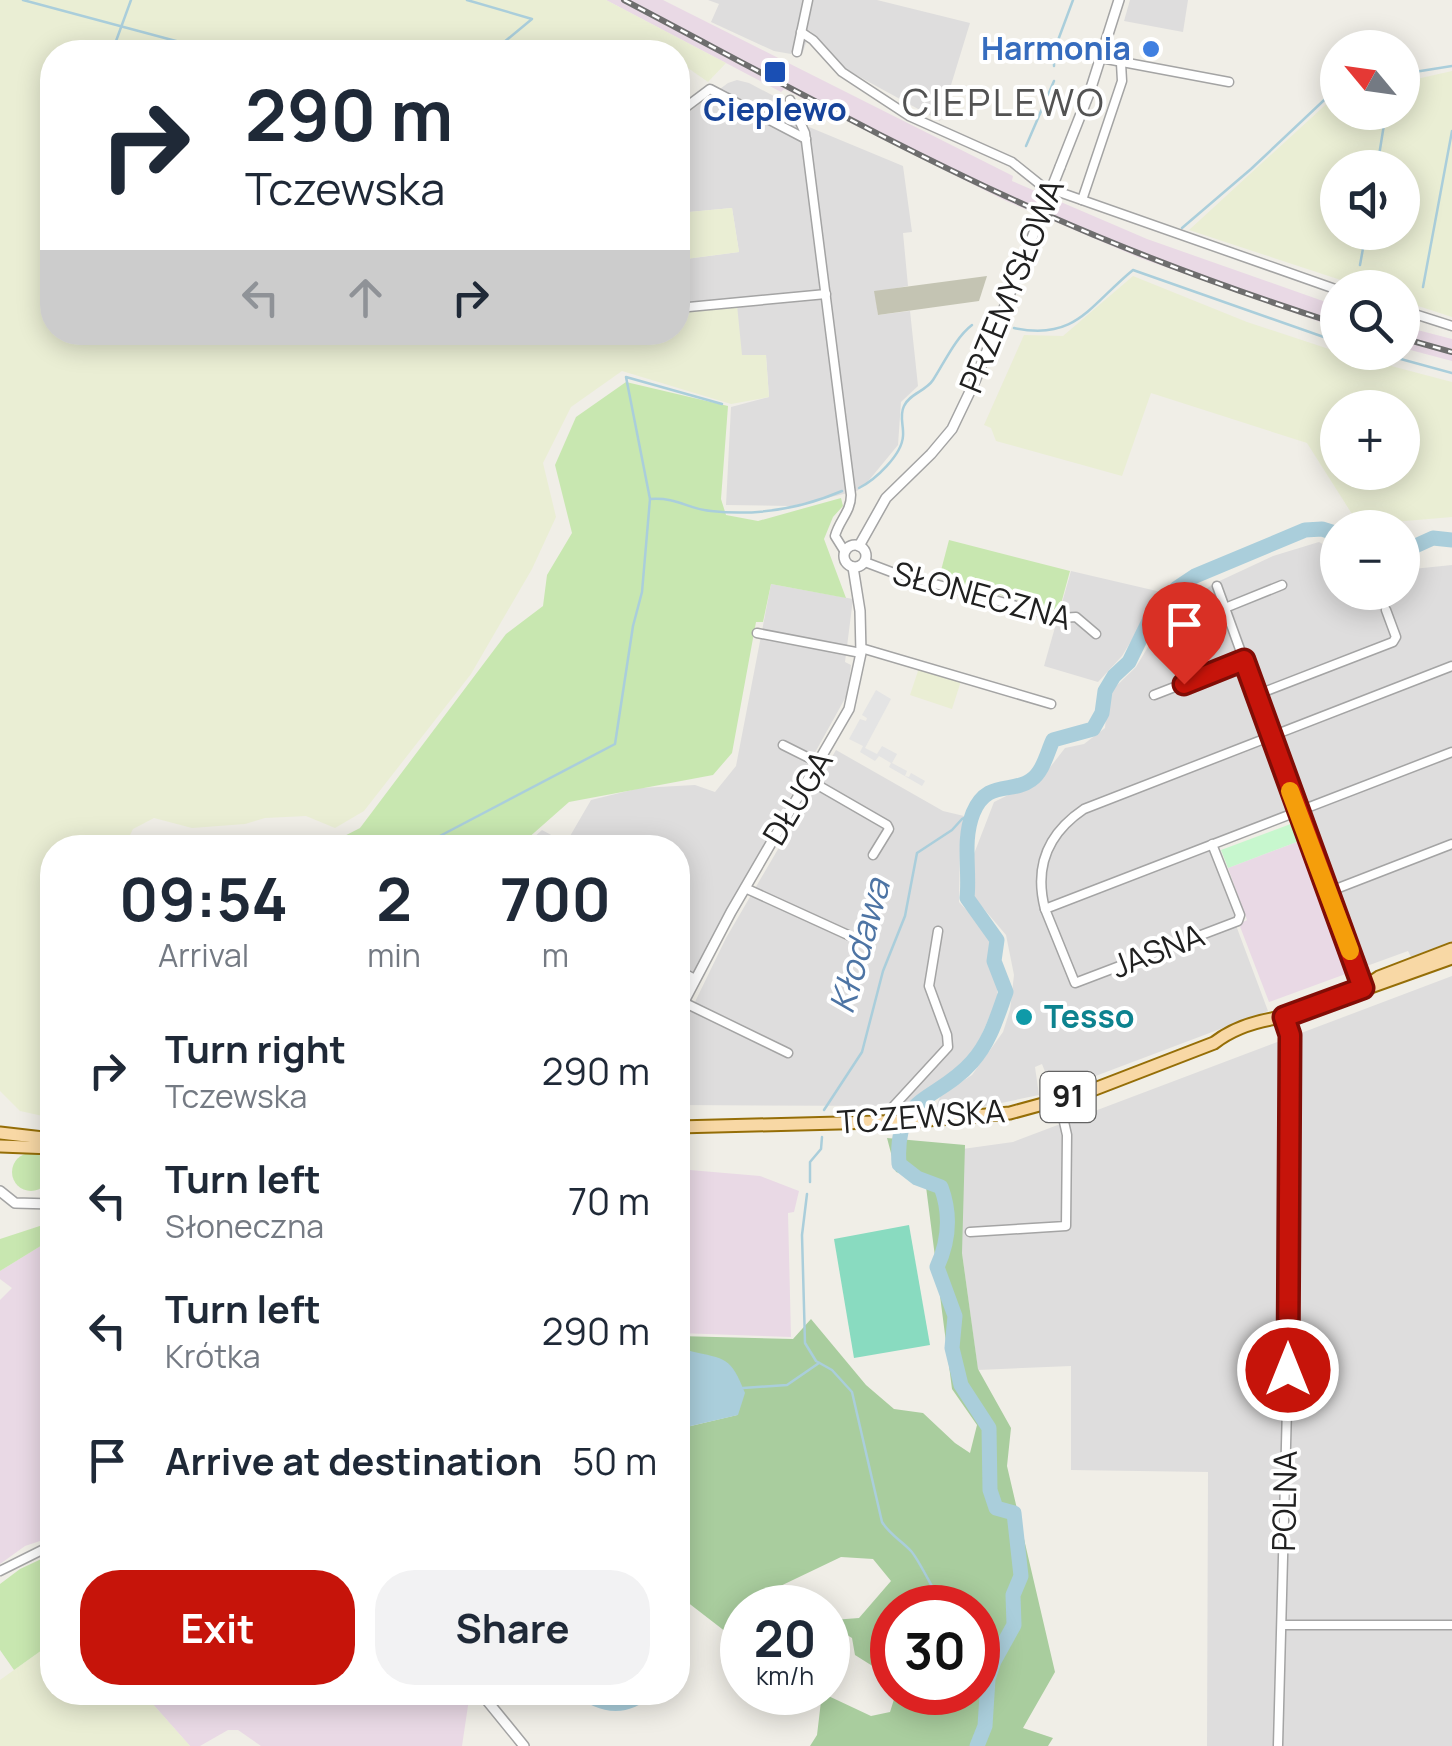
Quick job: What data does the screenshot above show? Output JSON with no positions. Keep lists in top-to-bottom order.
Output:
{
  "streets": {
    "main road": ["91", "TCZEWSKA"],
    "street": [
      "PRZEMYSŁOWA",
      "SŁONECZNA",
      "DŁUGA",
      "JASNA",
      "POLNA"
    ]
  },
  "crossings": [
    ["PRZEMYSŁOWA", "SŁONECZNA"],
    ["PRZEMYSŁOWA", "DŁUGA"],
    ["SŁONECZNA", "DŁUGA"],
    ["TCZEWSKA", "POLNA"]
  ],
  "districts": ["CIEPLEWO"],
  "water": ["Kłodawa"],
  "places": {
    "other": ["Harmonia", "Tesso"],
    "transit": ["Cieplewo"]
  },
  "north": "top left",
  "page": {
    "map_buttons": ["+", "−"],
    "turn": ["290 m", "Tczewska"],
    "eta": [
      "09:54",
      "Arrival",
      "2",
      "min",
      "700",
      "m"
    ],
    "list": [
      {
        "name": "Turn right",
        "note": "Tczewska",
        "value": "290 m"
      },
      {
        "name": "Turn left",
        "note": "Słoneczna",
        "value": "70 m"
      },
      {
        "name": "Turn left",
        "note": "Krótka",
        "value": "290 m"
      },
      {
        "name": "Arrive at destination",
        "value": "50 m"
      }
    ],
    "buttons": ["Exit", "Share"],
    "speed": "20 km/h",
    "limit": "30"
  }
}
